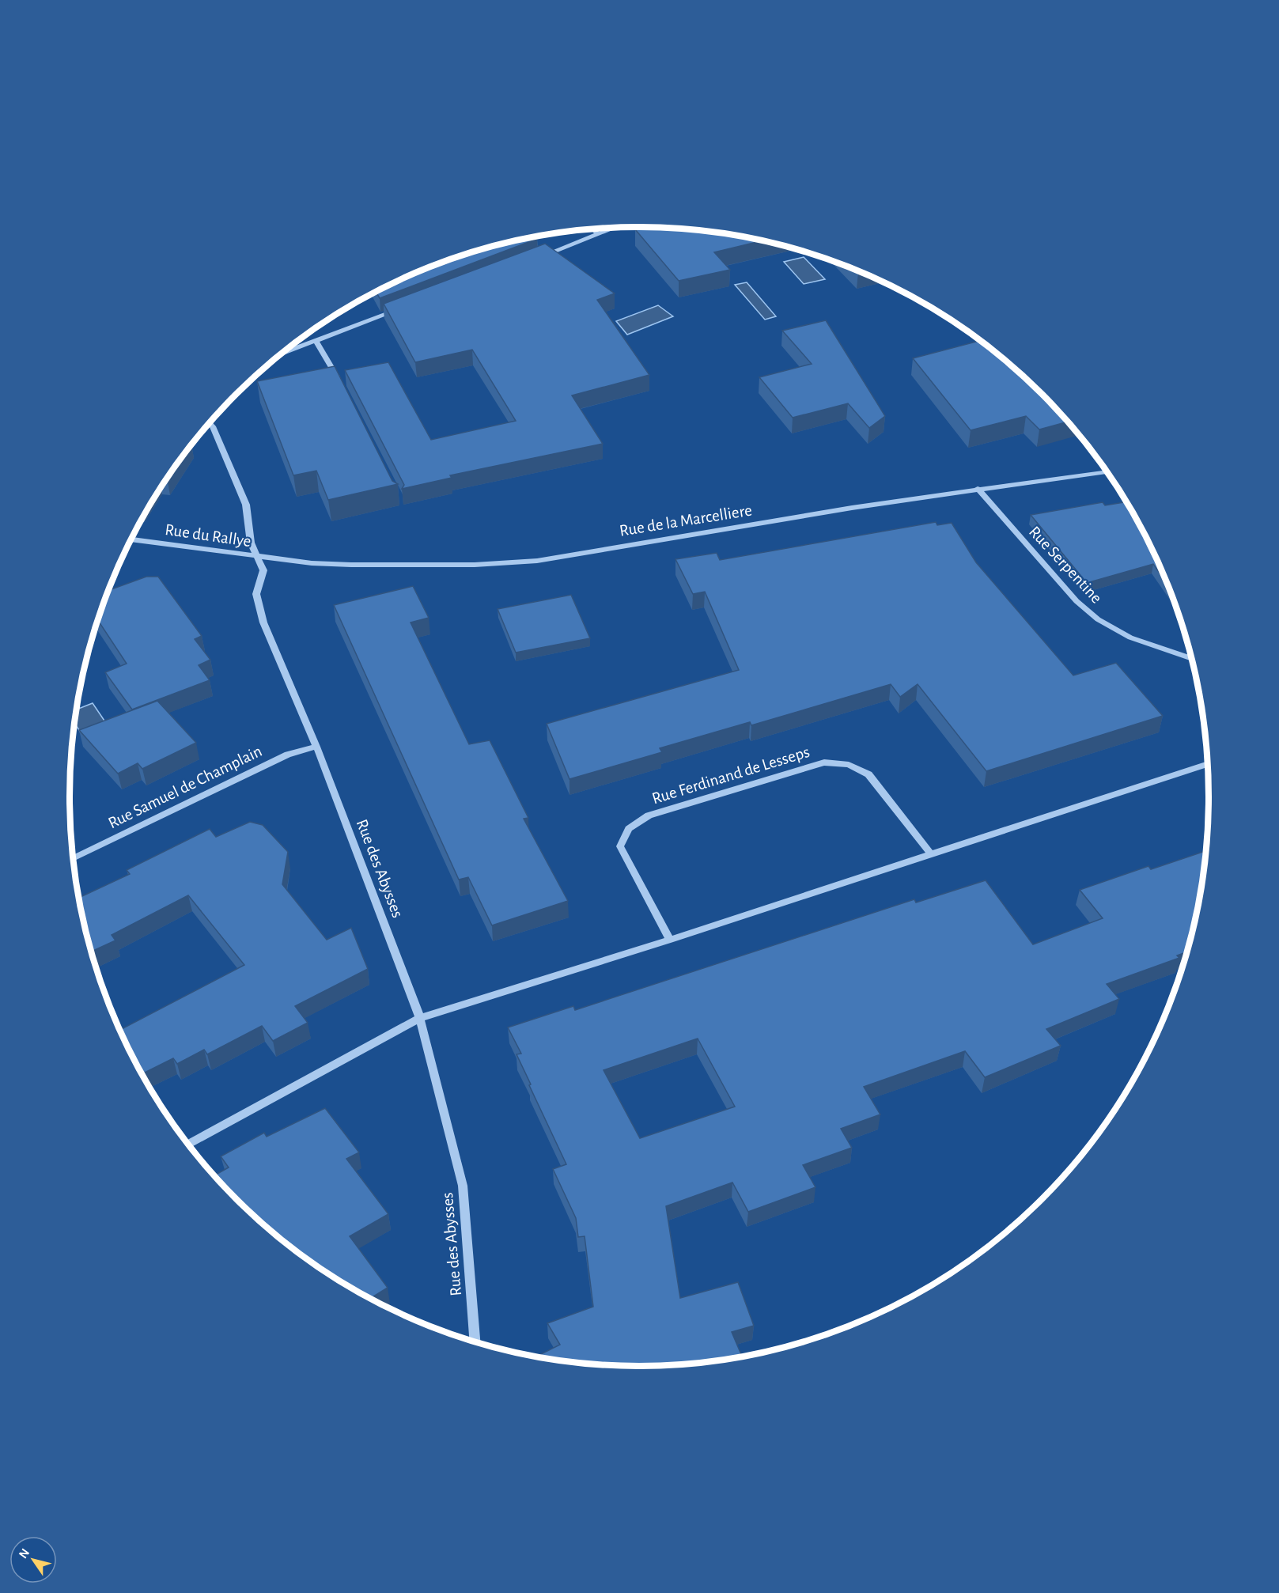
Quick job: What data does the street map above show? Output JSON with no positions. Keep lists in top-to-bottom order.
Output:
{
  "streets": {
    "street": [
      "Rue de la Marcelliere",
      "Rue du Rallye",
      "Rue Serpentine",
      "Rue Ferdinand de Lesseps",
      "Rue Samuel de Champlain",
      "Rue des Abysses"
    ]
  },
  "crossings": [
    ["Rue de la Marcelliere", "Rue du Rallye"],
    ["Rue de la Marcelliere", "Rue Serpentine"],
    ["Rue de la Marcelliere", "Rue des Abysses"],
    ["Rue du Rallye", "Rue des Abysses"],
    ["Rue Samuel de Champlain", "Rue des Abysses"]
  ],
  "north": "top left"
}
